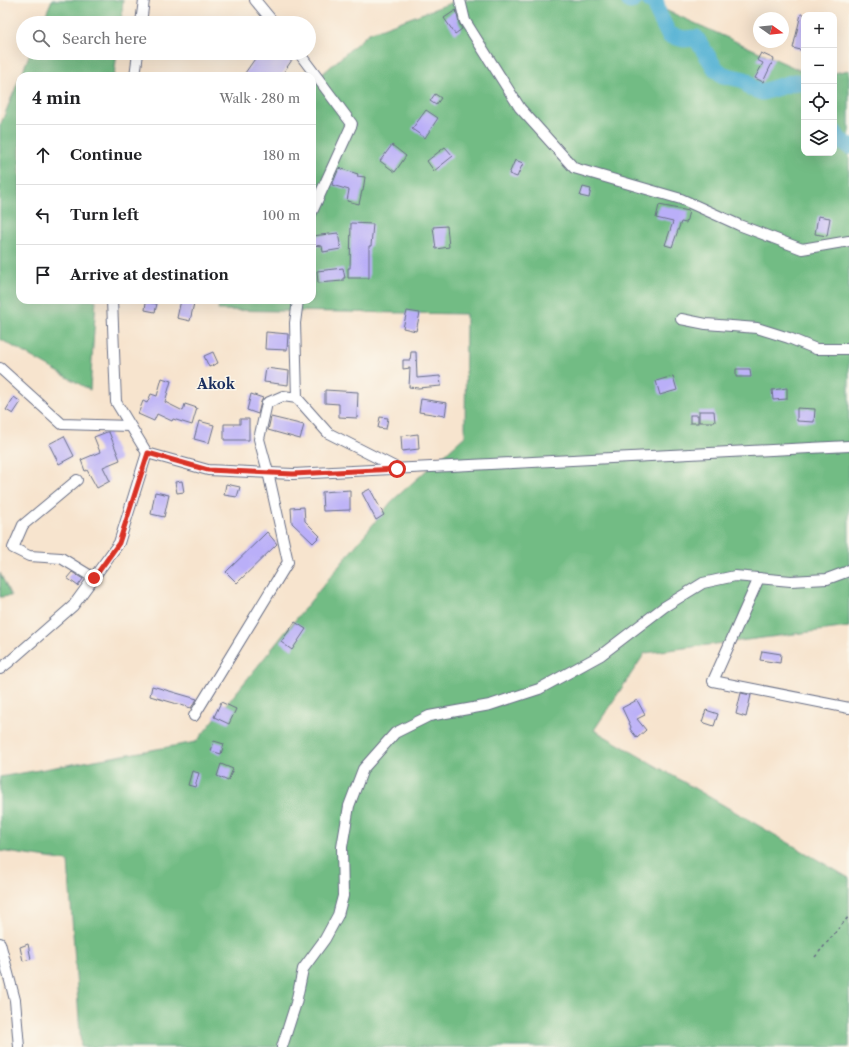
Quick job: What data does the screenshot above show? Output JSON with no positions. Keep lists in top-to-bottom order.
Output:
{
  "districts": ["Akok"],
  "north": "right",
  "page": {
    "map_buttons": ["+", "−"],
    "search": "Search here",
    "heading": ["4 min", "Walk · 280 m"],
    "list": [
      ["Continue", "180 m"],
      ["Turn left", "100 m"],
      "Arrive at destination"
    ]
  }
}
